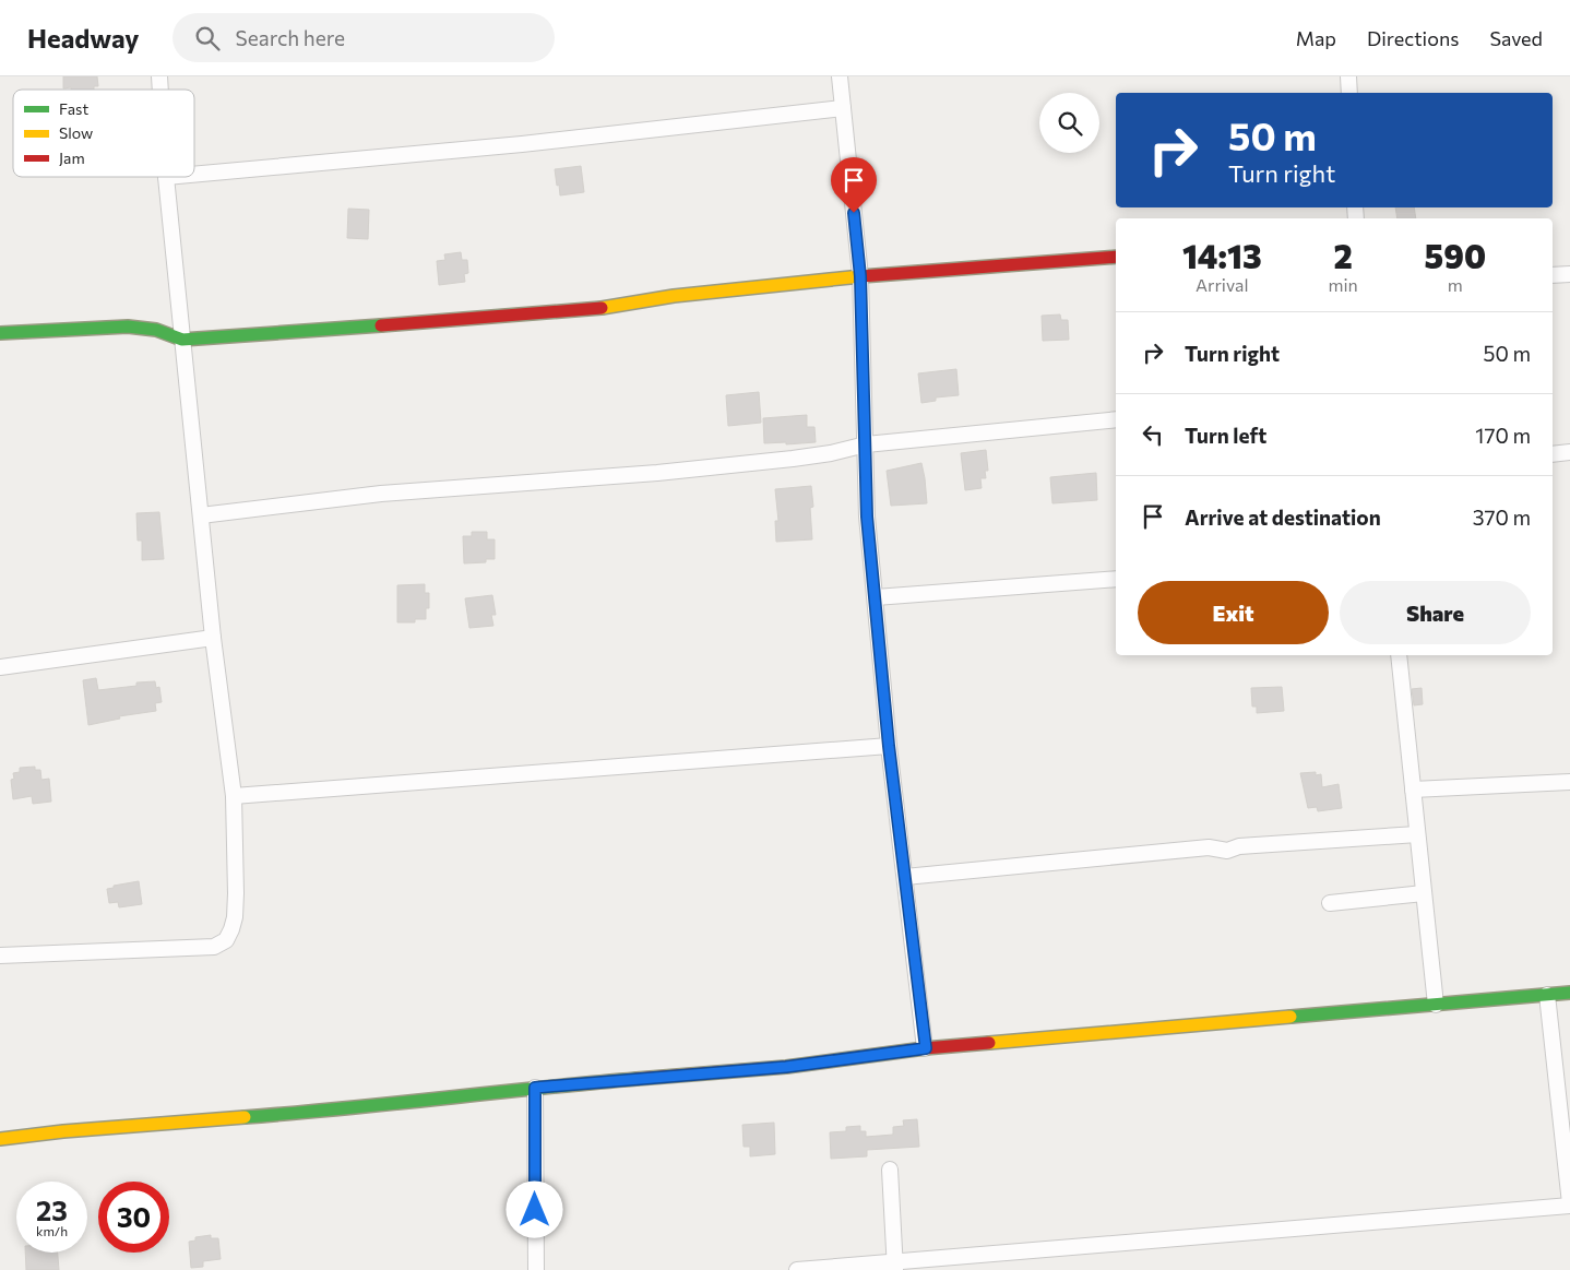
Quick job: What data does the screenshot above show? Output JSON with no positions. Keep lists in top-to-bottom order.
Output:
{
  "legend": ["Fast", "Slow", "Jam"],
  "page": {
    "header": "Headway",
    "search": "Search here",
    "nav": ["Map", "Directions", "Saved"],
    "turn": ["50 m", "Turn right"],
    "eta": [
      "14:13",
      "Arrival",
      "2",
      "min",
      "590",
      "m"
    ],
    "list": [
      {
        "name": "Turn right",
        "value": "50 m"
      },
      {
        "name": "Turn left",
        "value": "170 m"
      },
      {
        "name": "Arrive at destination",
        "value": "370 m"
      }
    ],
    "buttons": ["Exit", "Share"],
    "speed": "23 km/h",
    "limit": "30"
  }
}
